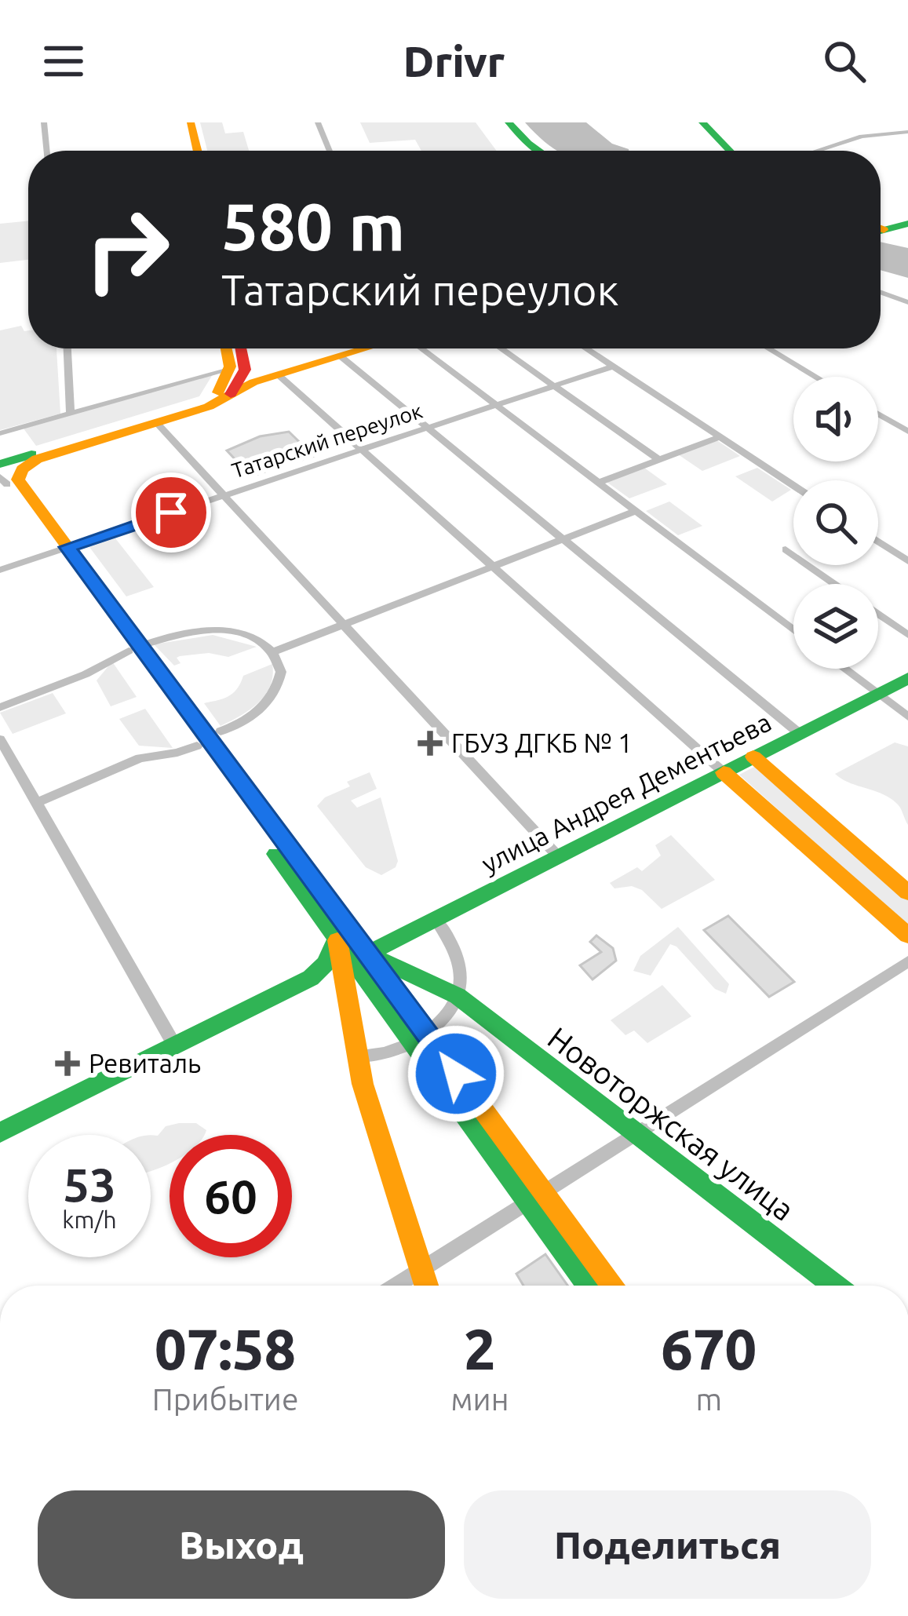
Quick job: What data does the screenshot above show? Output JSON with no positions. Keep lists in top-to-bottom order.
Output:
{
  "streets": {
    "main road": ["улица Андрея Дементьева", "Новоторжская улица"],
    "street": ["Татарский переулок"]
  },
  "crossings": [
    ["улица Андрея Дементьева", "Новоторжская улица"]
  ],
  "places": {
    "health": ["ГБУЗ ДГКБ № 1", "Ревиталь"]
  },
  "page": {
    "header": "Drivr",
    "turn": ["580 m", "Татарский переулок"],
    "speed": "53 km/h",
    "limit": "60",
    "eta": [
      "07:58",
      "Прибытие",
      "2",
      "мин",
      "670",
      "m"
    ],
    "buttons": ["Выход", "Поделиться"]
  }
}
